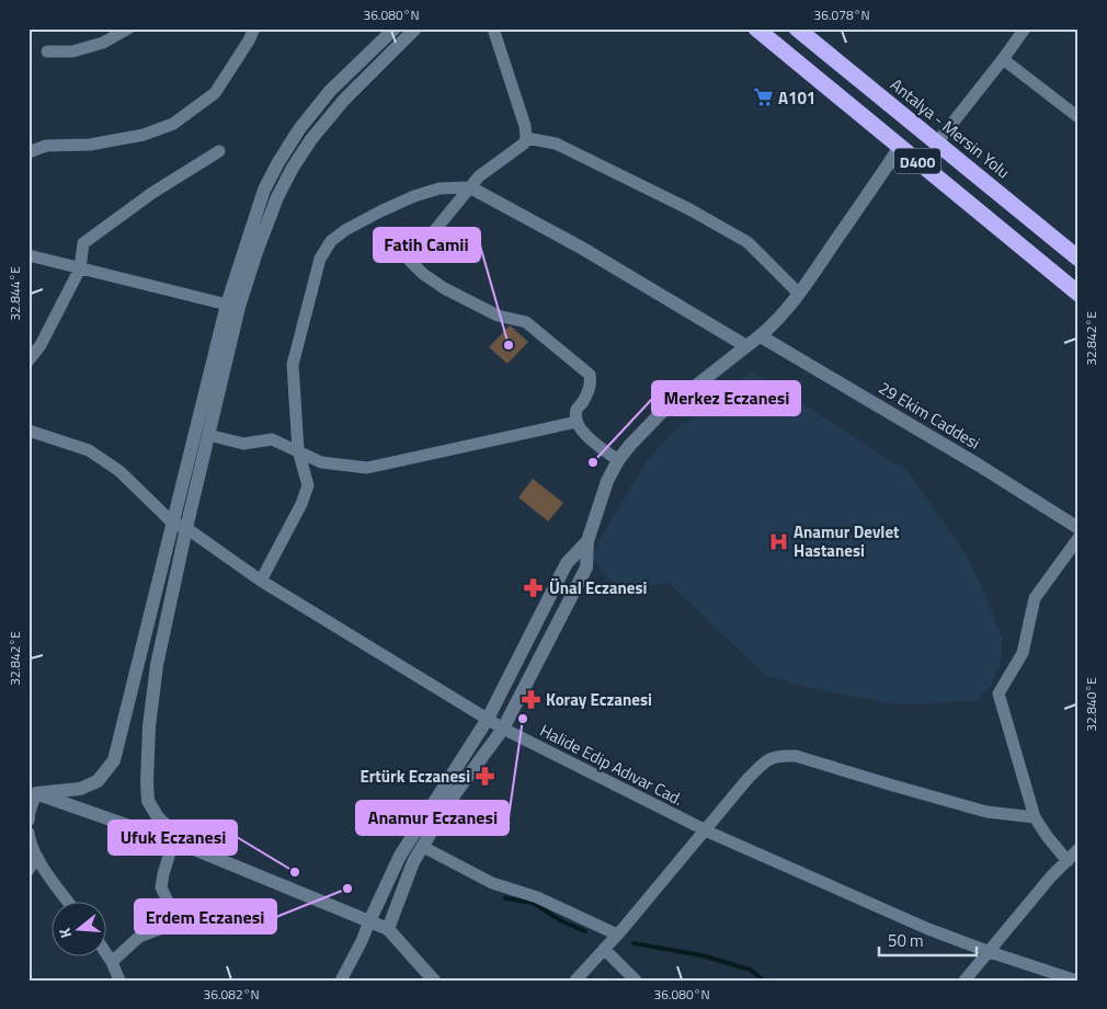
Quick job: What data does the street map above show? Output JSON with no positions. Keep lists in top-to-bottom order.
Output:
{
  "streets": {
    "highway": ["Antalya - Mersin Yolu", "D400"],
    "street": ["29 Ekim Caddesi", "Halide Edip Adıvar Cad."]
  },
  "places": {
    "supermarket": ["A101"],
    "other": [
      "Fatih Camii",
      "Merkez Eczanesi",
      "Anamur Eczanesi",
      "Ufuk Eczanesi",
      "Erdem Eczanesi"
    ],
    "hospital": ["Anamur Devlet Hastanesi"],
    "pharmacy": ["Ünal Eczanesi", "Koray Eczanesi", "Ertürk Eczanesi"]
  },
  "scale_bar": "50 m",
  "north": "left",
  "coordinates": [
    "36.080°N",
    "36.078°N",
    "32.844°E",
    "32.842°E",
    "32.840°E",
    "36.082°N"
  ]
}
